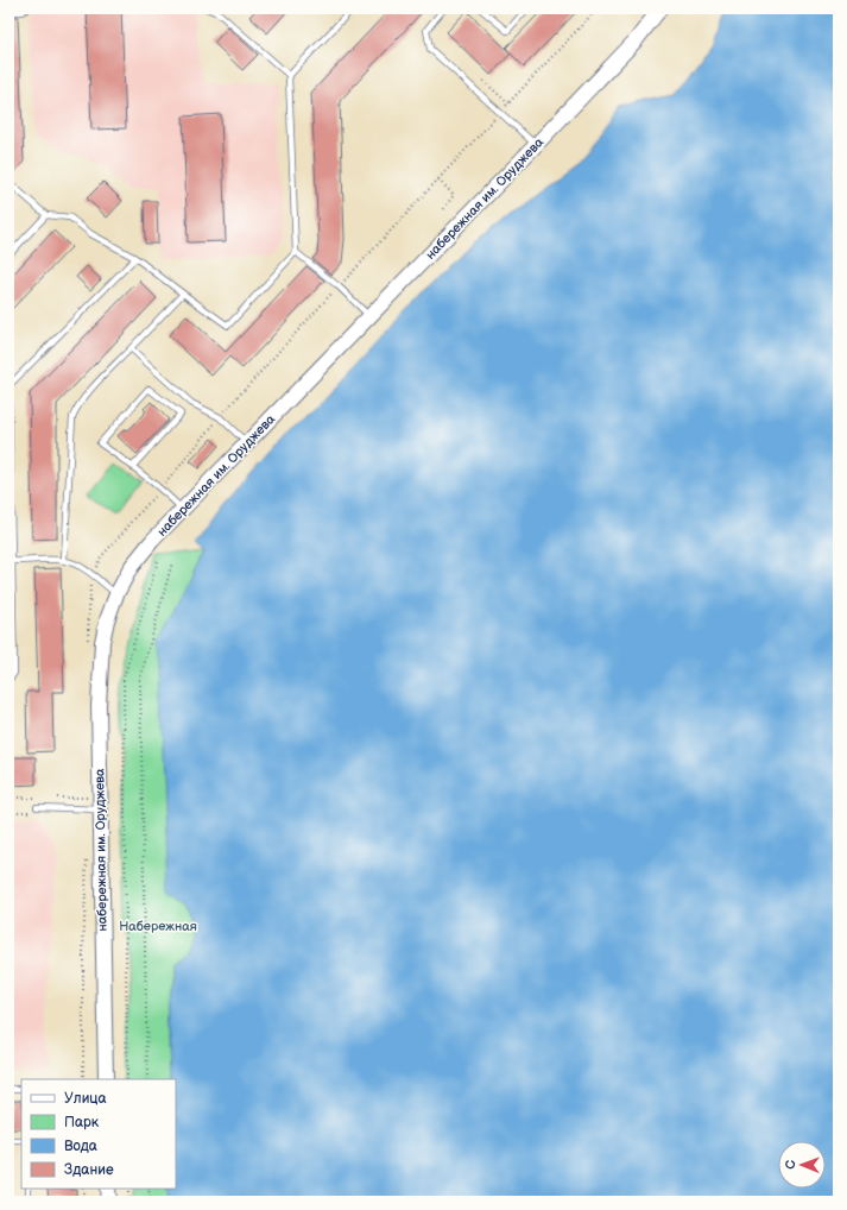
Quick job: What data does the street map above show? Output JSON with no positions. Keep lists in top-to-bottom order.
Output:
{
  "streets": {
    "street": ["набережная им. Оруджева"]
  },
  "parks": ["Набережная"],
  "legend": [
    "Улица",
    "Парк",
    "Вода",
    "Здание"
  ],
  "north": "left"
}
